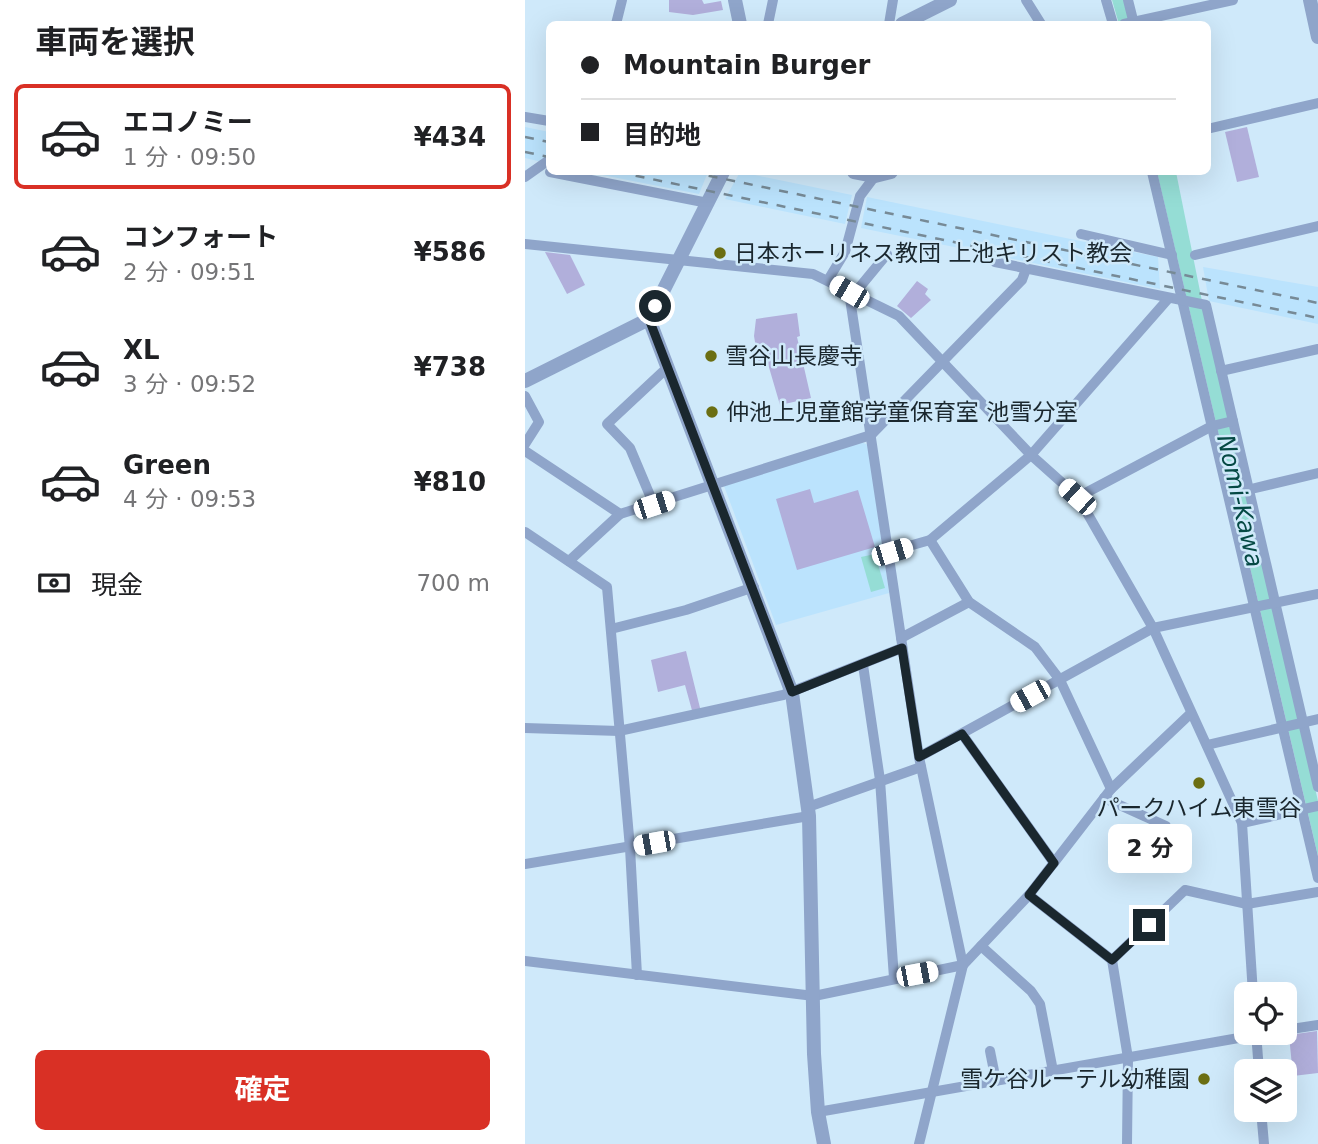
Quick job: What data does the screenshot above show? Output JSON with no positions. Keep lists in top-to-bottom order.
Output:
{
  "water": ["Nomi-Kawa"],
  "places": [
    "日本ホーリネス教団 上池キリスト教会",
    "雪谷山長慶寺",
    "仲池上児童館学童保育室 池雪分室",
    "パークハイム東雪谷",
    "雪ケ谷ルーテル幼稚園"
  ],
  "page": {
    "heading": "車両を選択",
    "banner": ["Mountain Burger", "目的地"],
    "list": [
      {
        "name": "エコノミー",
        "note": "1 分 · 09:50",
        "value": "¥434"
      },
      {
        "name": "コンフォート",
        "note": "2 分 · 09:51",
        "value": "¥586"
      },
      {
        "name": "XL",
        "note": "3 分 · 09:52",
        "value": "¥738"
      },
      {
        "name": "Green",
        "note": "4 分 · 09:53",
        "value": "¥810"
      }
    ],
    "pay": ["現金", "700 m"],
    "bubble": "2 分",
    "buttons": "確定"
  }
}
